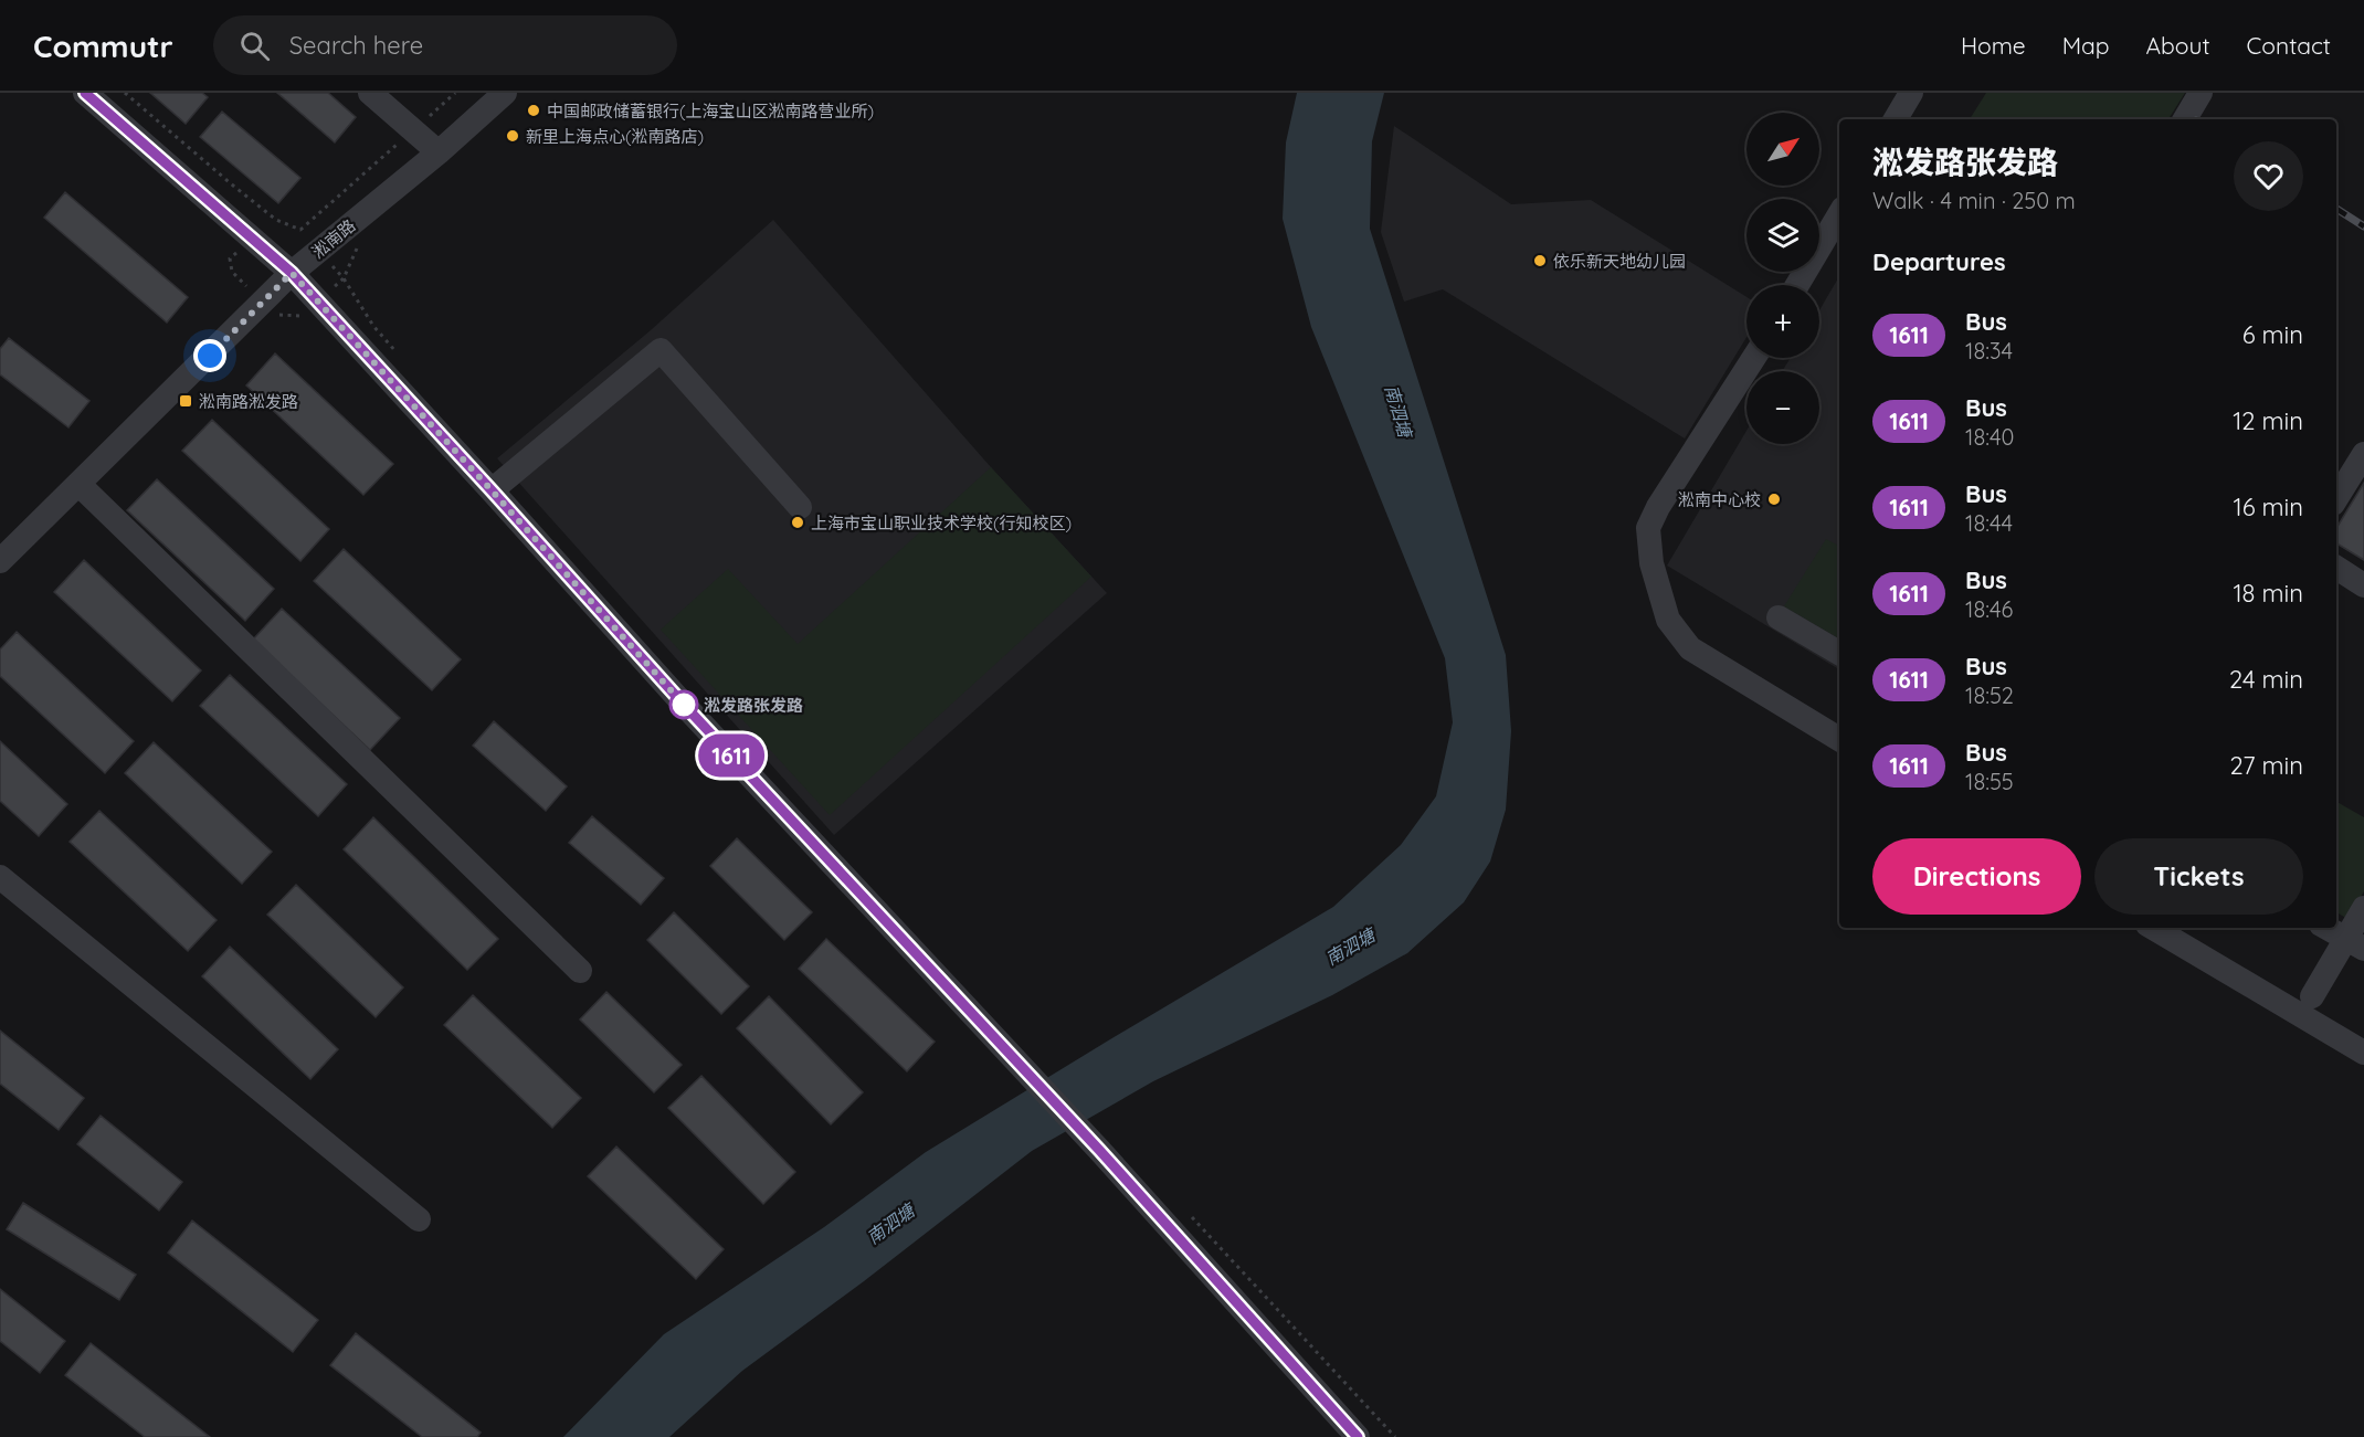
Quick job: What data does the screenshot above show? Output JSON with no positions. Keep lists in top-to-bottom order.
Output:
{
  "streets": {
    "street": ["淞南路"]
  },
  "water": ["南泗塘"],
  "places": {
    "other": [
      "中国邮政储蓄银行(上海宝山区淞南路营业所)",
      "新里上海点心(淞南路店)",
      "依乐新天地幼儿园",
      "淞南中心校",
      "上海市宝山职业技术学校(行知校区)",
      "淞发路张发路"
    ],
    "transit": ["淞南路淞发路"]
  },
  "lines": ["bus line 1611"],
  "north": "top right",
  "page": {
    "header": "Commutr",
    "search": "Search here",
    "nav": [
      "Home",
      "Map",
      "About",
      "Contact"
    ],
    "on_map": "1611",
    "map_buttons": ["+", "−"],
    "heading": [
      ["淞发路张发路", "Walk · 4 min · 250 m"],
      "Departures"
    ],
    "list": [
      {
        "mark": "1611",
        "name": "Bus",
        "note": "18:34",
        "value": "6 min"
      },
      {
        "mark": "1611",
        "name": "Bus",
        "note": "18:40",
        "value": "12 min"
      },
      {
        "mark": "1611",
        "name": "Bus",
        "note": "18:44",
        "value": "16 min"
      },
      {
        "mark": "1611",
        "name": "Bus",
        "note": "18:46",
        "value": "18 min"
      },
      {
        "mark": "1611",
        "name": "Bus",
        "note": "18:52",
        "value": "24 min"
      },
      {
        "mark": "1611",
        "name": "Bus",
        "note": "18:55",
        "value": "27 min"
      }
    ],
    "buttons": ["Directions", "Tickets"]
  }
}
